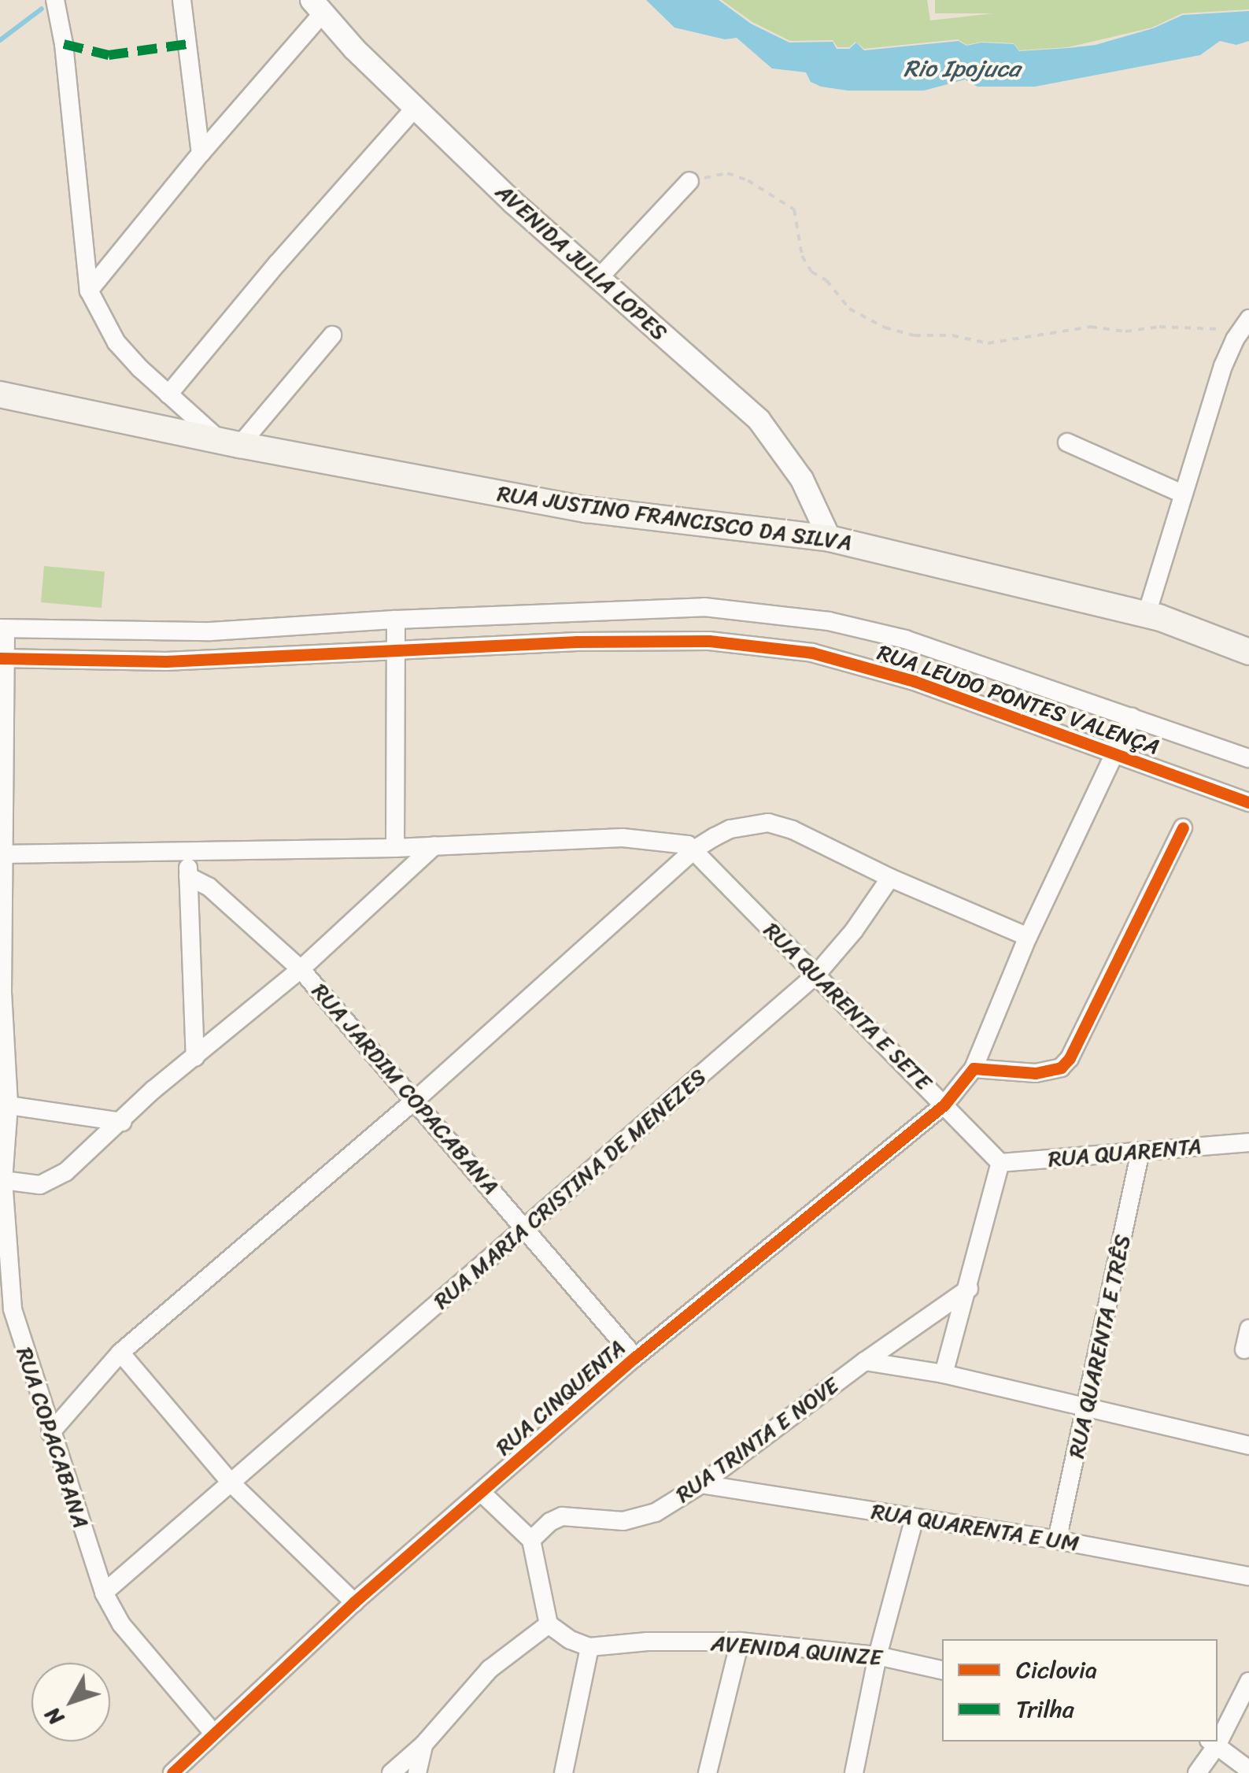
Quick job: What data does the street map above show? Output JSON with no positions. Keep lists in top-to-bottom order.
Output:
{
  "streets": {
    "main road": ["RUA JUSTINO FRANCISCO DA SILVA"],
    "street": [
      "AVENIDA JULIA LOPES",
      "RUA LEUDO PONTES VALENÇA",
      "RUA QUARENTA E SETE",
      "RUA JARDIM COPACABANA",
      "RUA QUARENTA",
      "RUA MARIA CRISTINA DE MENEZES",
      "RUA QUARENTA E TRÊS",
      "RUA CINQUENTA",
      "RUA COPACABANA",
      "RUA TRINTA E NOVE",
      "RUA QUARENTA E UM",
      "AVENIDA QUINZE"
    ]
  },
  "crossings": [
    ["AVENIDA JULIA LOPES", "RUA JUSTINO FRANCISCO DA SILVA"],
    ["RUA LEUDO PONTES VALENÇA", "RUA CINQUENTA"],
    ["RUA LEUDO PONTES VALENÇA", "RUA COPACABANA"],
    ["RUA QUARENTA E SETE", "RUA QUARENTA"],
    ["RUA QUARENTA E SETE", "RUA MARIA CRISTINA DE MENEZES"],
    ["RUA QUARENTA E SETE", "RUA CINQUENTA"],
    ["RUA JARDIM COPACABANA", "RUA MARIA CRISTINA DE MENEZES"],
    ["RUA JARDIM COPACABANA", "RUA CINQUENTA"],
    ["RUA QUARENTA", "RUA QUARENTA E TRÊS"],
    ["RUA MARIA CRISTINA DE MENEZES", "RUA COPACABANA"],
    ["RUA QUARENTA E TRÊS", "RUA QUARENTA E UM"],
    ["RUA CINQUENTA", "RUA COPACABANA"],
    ["RUA TRINTA E NOVE", "RUA QUARENTA E UM"]
  ],
  "water": ["Rio Ipojuca"],
  "legend": ["Ciclovia", "Trilha"],
  "north": "bottom left"
}
